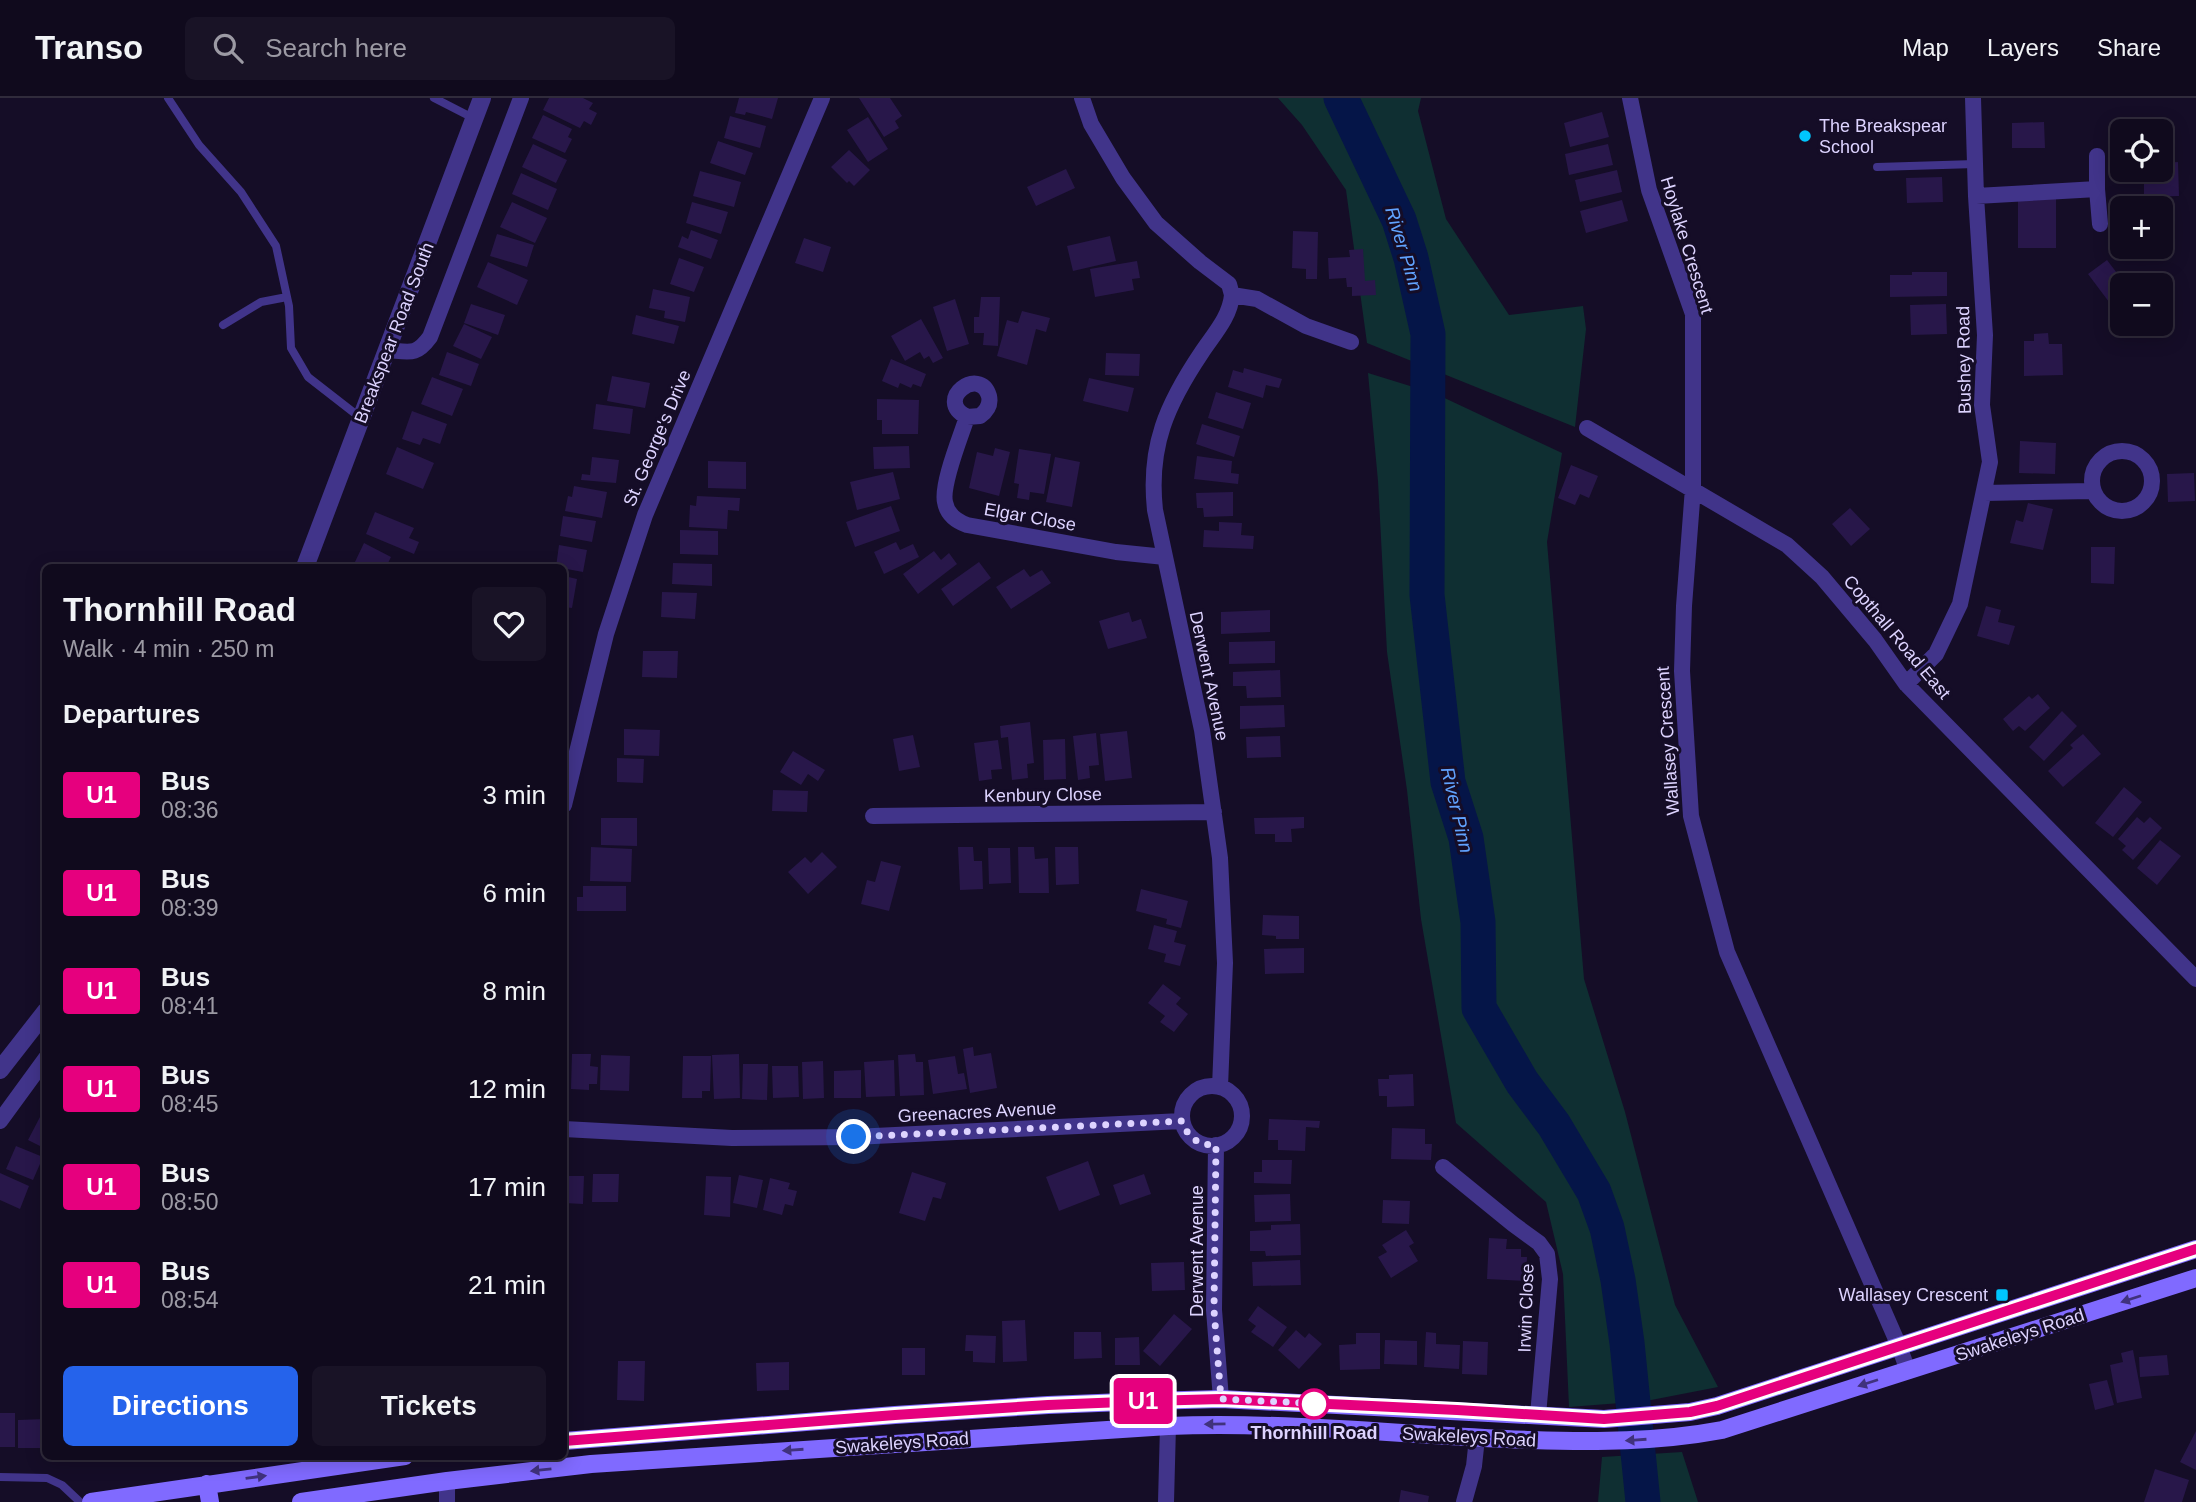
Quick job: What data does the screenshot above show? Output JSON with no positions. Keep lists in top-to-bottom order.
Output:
{
  "streets": {
    "main road": ["Swakeleys Road"],
    "street": [
      "Hoylake Crescent",
      "Breakspear Road South",
      "Bushey Road",
      "St. George's Drive",
      "Elgar Close",
      "Copthall Road East",
      "Derwent Avenue",
      "Wallasey Crescent",
      "Kenbury Close",
      "Greenacres Avenue",
      "Irwin Close"
    ]
  },
  "crossings": [
    ["Hoylake Crescent", "Copthall Road East"],
    ["Hoylake Crescent", "Wallasey Crescent"],
    ["Bushey Road", "Copthall Road East"],
    ["Elgar Close", "Derwent Avenue"],
    ["Copthall Road East", "Wallasey Crescent"],
    ["Derwent Avenue", "Kenbury Close"],
    ["Derwent Avenue", "Greenacres Avenue"],
    ["Derwent Avenue", "Swakeleys Road"],
    ["Wallasey Crescent", "Swakeleys Road"],
    ["Irwin Close", "Swakeleys Road"]
  ],
  "water": ["River Pinn"],
  "places": {
    "other": ["The Breakspear School", "Thornhill Road"],
    "transit": ["Wallasey Crescent"]
  },
  "lines": ["bus line U1"],
  "page": {
    "header": "Transo",
    "search": "Search here",
    "nav": ["Map", "Layers", "Share"],
    "on_map": "U1",
    "map_buttons": ["+", "−"],
    "heading": [
      ["Thornhill Road", "Walk · 4 min · 250 m"],
      "Departures"
    ],
    "list": [
      {
        "mark": "U1",
        "name": "Bus",
        "note": "08:36",
        "value": "3 min"
      },
      {
        "mark": "U1",
        "name": "Bus",
        "note": "08:39",
        "value": "6 min"
      },
      {
        "mark": "U1",
        "name": "Bus",
        "note": "08:41",
        "value": "8 min"
      },
      {
        "mark": "U1",
        "name": "Bus",
        "note": "08:45",
        "value": "12 min"
      },
      {
        "mark": "U1",
        "name": "Bus",
        "note": "08:50",
        "value": "17 min"
      },
      {
        "mark": "U1",
        "name": "Bus",
        "note": "08:54",
        "value": "21 min"
      }
    ],
    "buttons": ["Directions", "Tickets"]
  }
}
